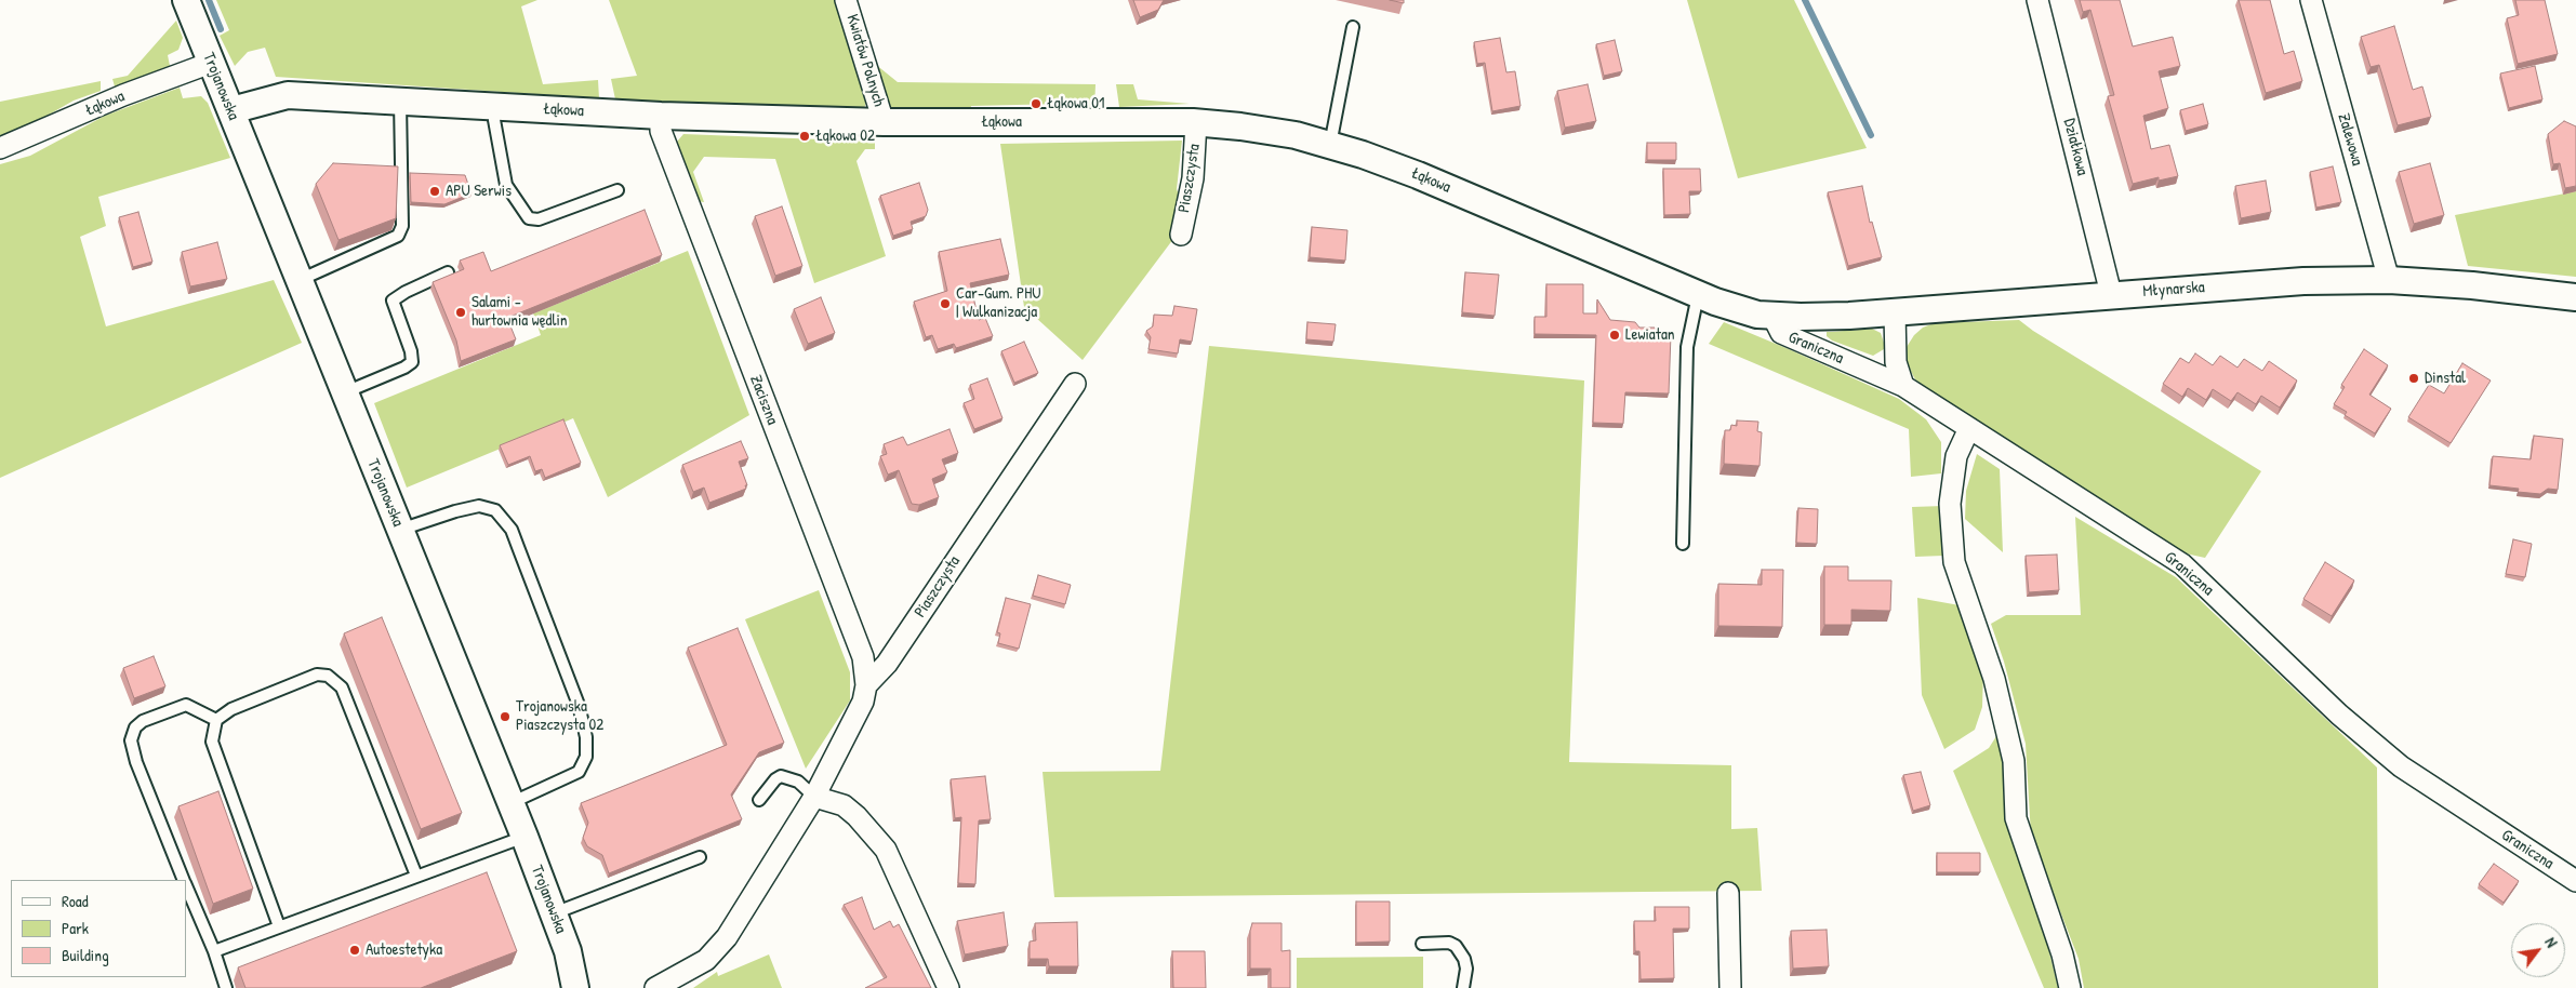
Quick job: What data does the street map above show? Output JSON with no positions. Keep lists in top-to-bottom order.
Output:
{
  "streets": {
    "street": [
      "Kwiatów Polnych",
      "Trojanowska",
      "Łąkowa",
      "Zalewowa",
      "Działkowa",
      "Piaszczysta",
      "Młynarska",
      "Graniczna",
      "Zaciszna"
    ]
  },
  "crossings": [
    ["Kwiatów Polnych", "Łąkowa"],
    ["Trojanowska", "Łąkowa"],
    ["Łąkowa", "Piaszczysta"],
    ["Łąkowa", "Młynarska"],
    ["Łąkowa", "Graniczna"],
    ["Łąkowa", "Zaciszna"],
    ["Zalewowa", "Młynarska"],
    ["Działkowa", "Młynarska"],
    ["Piaszczysta", "Zaciszna"],
    ["Młynarska", "Graniczna"]
  ],
  "places": [
    "Łąkowa 01",
    "Łąkowa 02",
    "APU Serwis",
    "Car-Gum. PHU | Wulkanizacja",
    "Salami - hurtownia wędlin",
    "Lewiatan",
    "Dinstal",
    "Trojanowska Piaszczysta 02",
    "Autoestetyka"
  ],
  "legend": ["Road", "Park", "Building"],
  "north": "top right"
}
